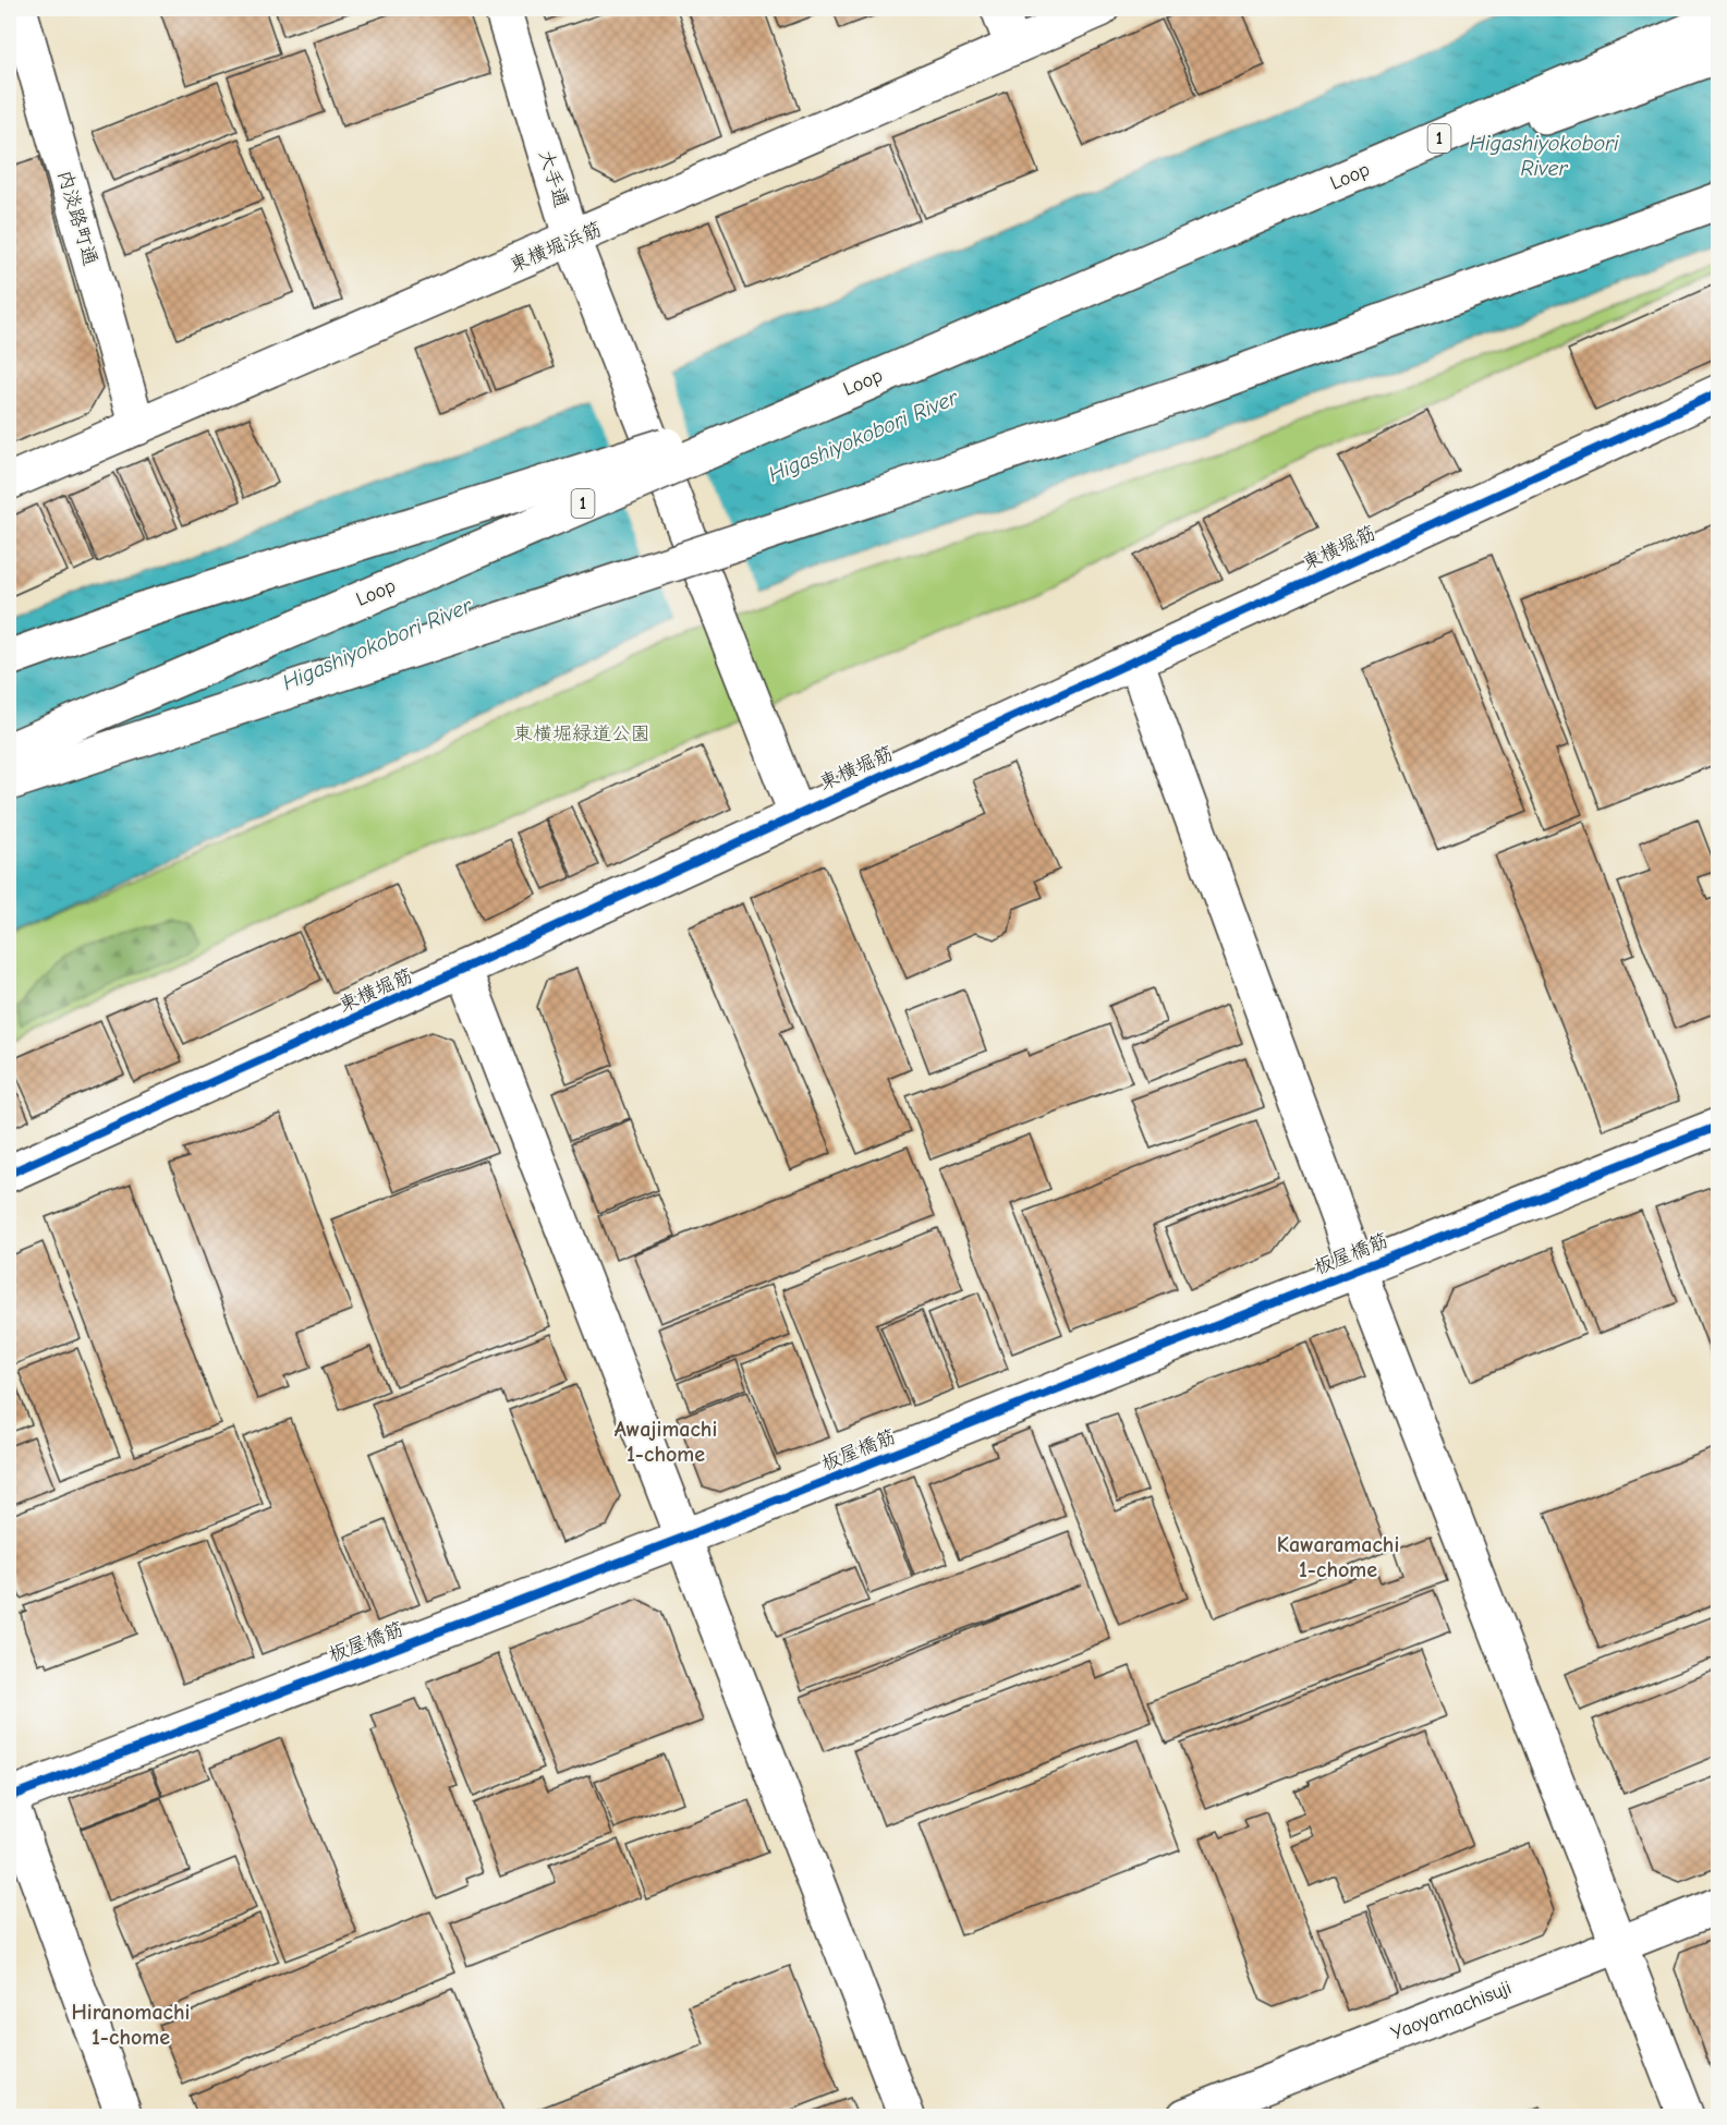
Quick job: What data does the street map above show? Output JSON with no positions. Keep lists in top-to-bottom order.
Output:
{
  "streets": {
    "main road": [
      "1",
      "Loop",
      "大手通",
      "内淡路町通",
      "東横堀浜筋",
      "東横堀筋",
      "板屋橋筋",
      "Yaoyamachisuji"
    ]
  },
  "crossings": [
    ["大手通", "東横堀浜筋"],
    ["大手通", "東横堀筋"],
    ["内淡路町通", "東横堀浜筋"]
  ],
  "districts": ["Awajimachi 1-chome", "Kawaramachi 1-chome", "Hiranomachi 1-chome"],
  "water": ["Higashiyokobori River"],
  "parks": ["東横堀緑道公園"]
}
